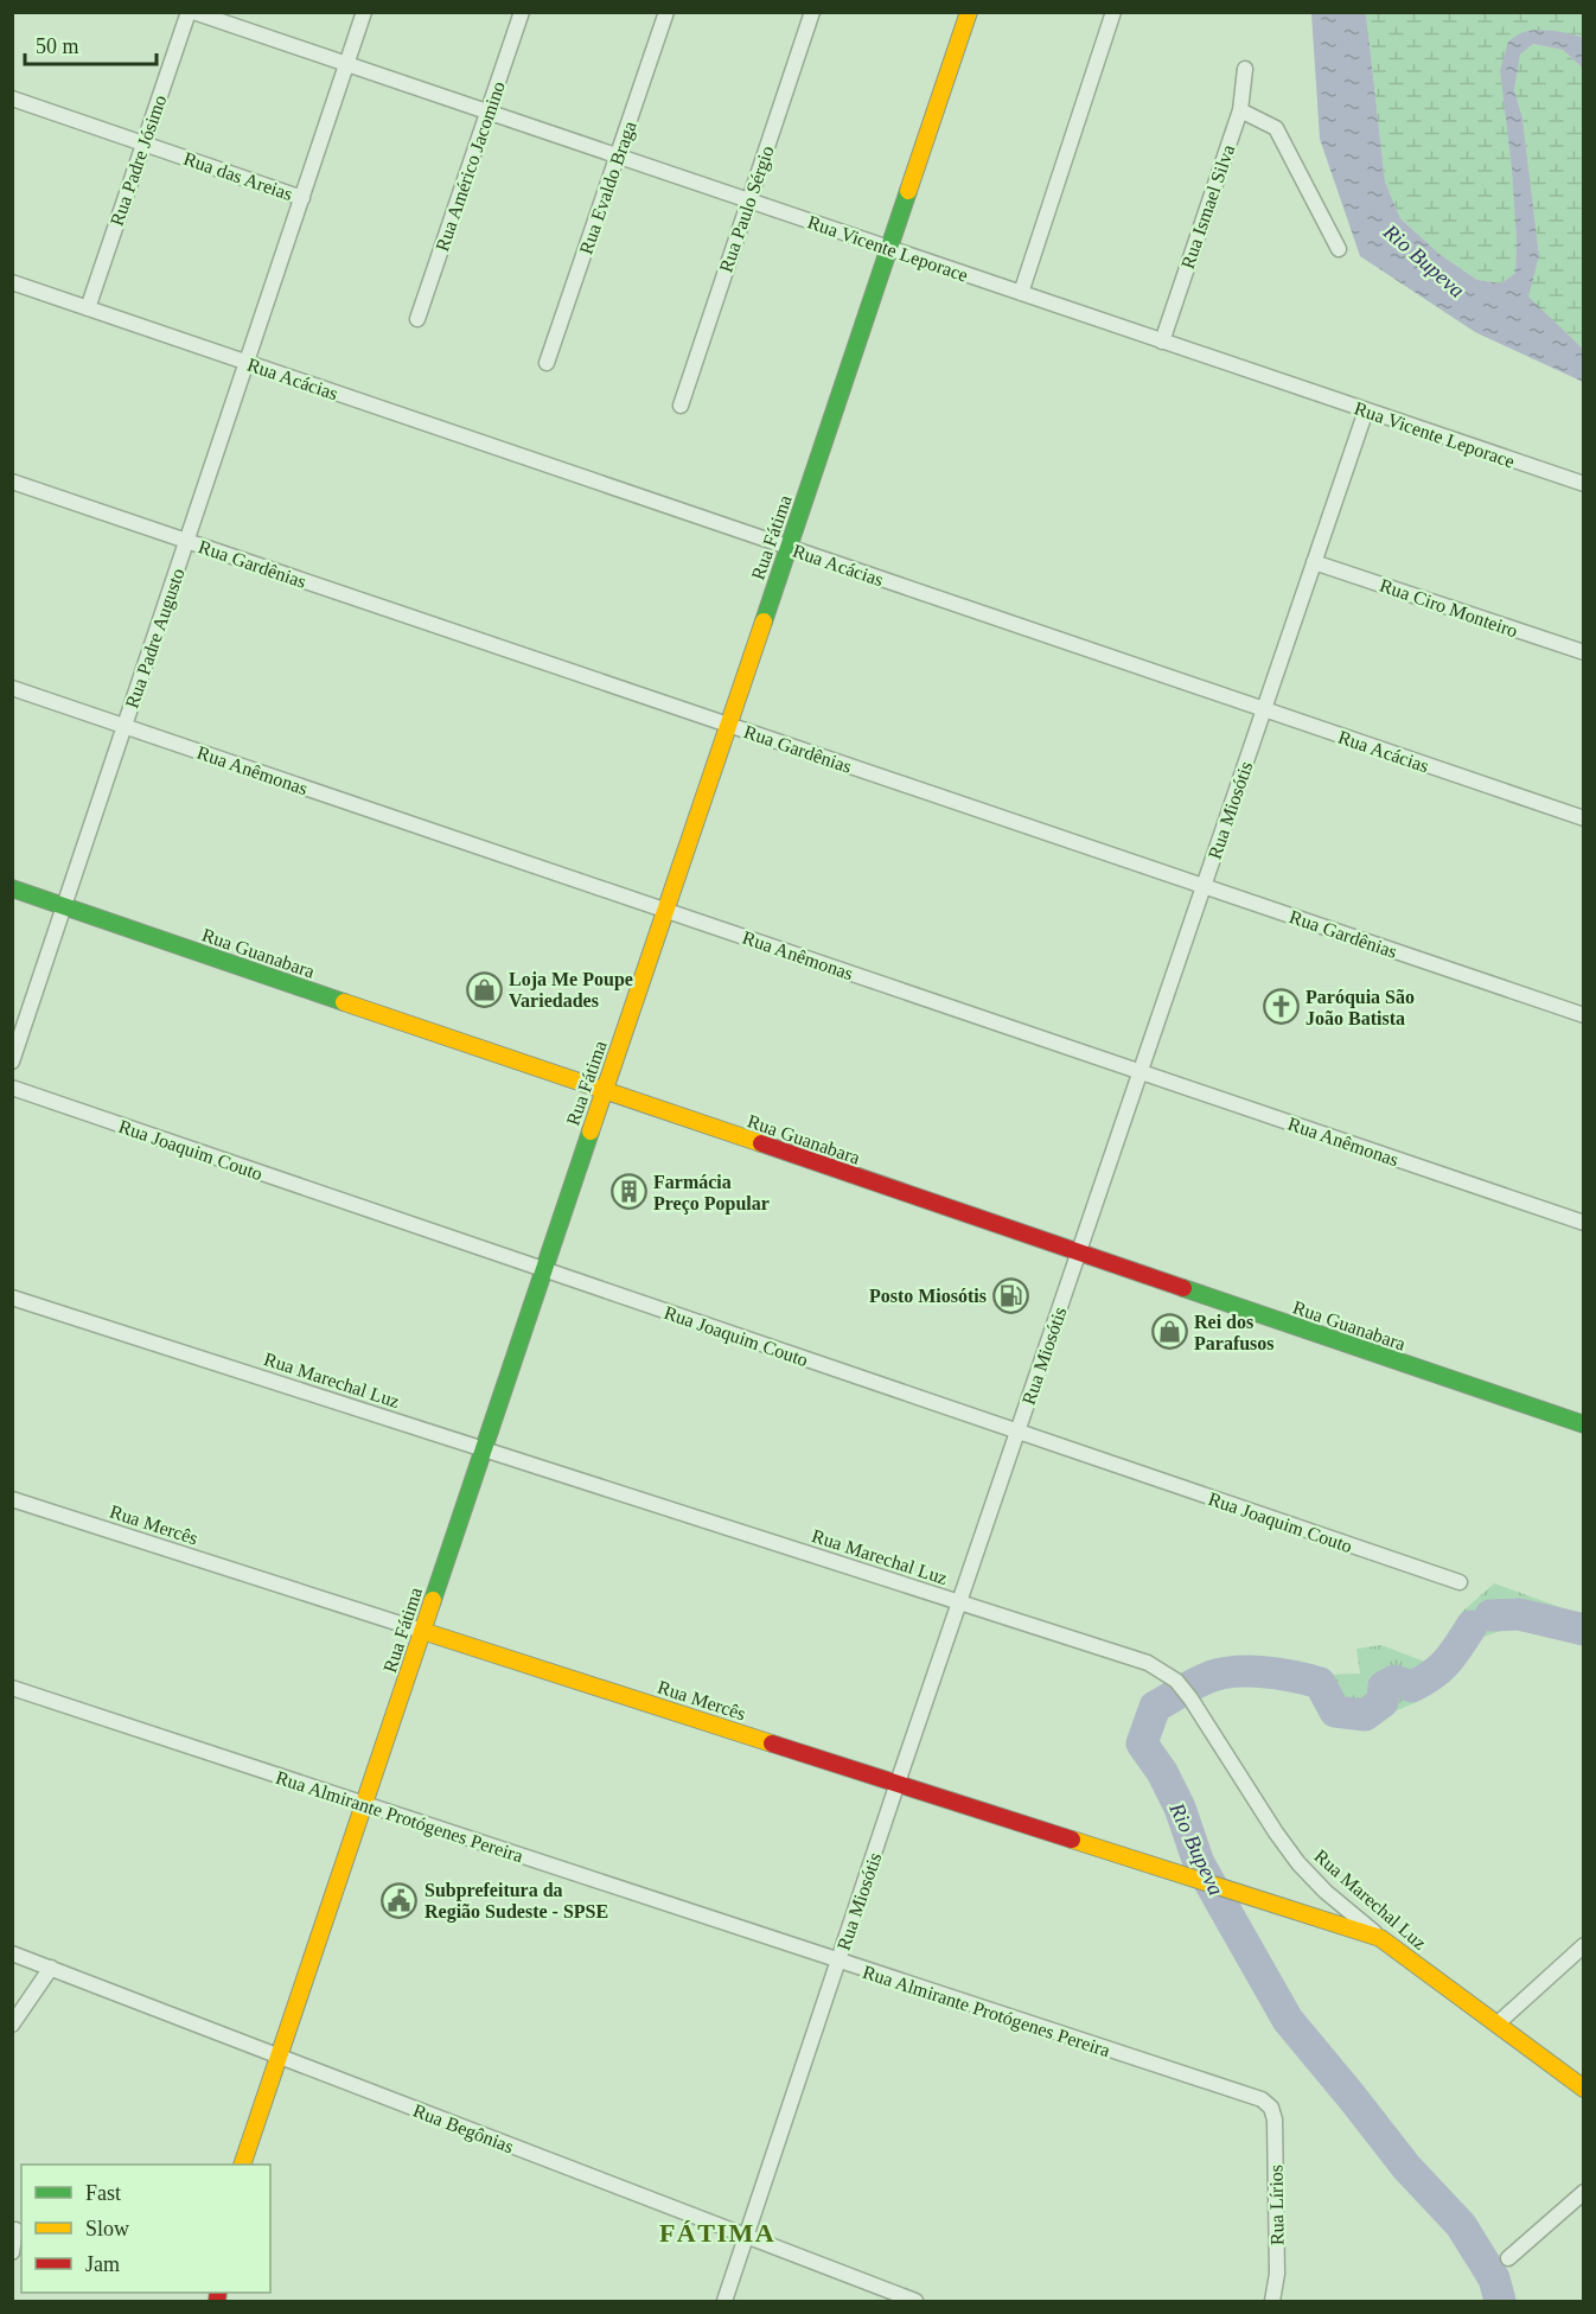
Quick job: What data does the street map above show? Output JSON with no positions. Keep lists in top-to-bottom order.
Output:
{
  "streets": {
    "main road": [
      "Rua Fátima",
      "Rua Guanabara",
      "Rua Marechal Luz",
      "Rua Mercês"
    ],
    "street": [
      "Rua Padre Jósimo",
      "Rua Américo Jacomino",
      "Rua das Areias",
      "Rua Evaldo Braga",
      "Rua Ismael Silva",
      "Rua Paulo Sérgio",
      "Rua Vicente Leporace",
      "Rua Acácias",
      "Rua Gardênias",
      "Rua Ciro Monteiro",
      "Rua Padre Augusto",
      "Rua Anêmonas",
      "Rua Miosótis",
      "Rua Joaquim Couto",
      "Rua Almirante Protógenes Pereira",
      "Rua Begônias",
      "Rua Lírios"
    ]
  },
  "crossings": [
    ["Rua Padre Jósimo", "Rua das Areias"],
    ["Rua Padre Jósimo", "Rua Vicente Leporace"],
    ["Rua Padre Jósimo", "Rua Acácias"],
    ["Rua Américo Jacomino", "Rua Vicente Leporace"],
    ["Rua das Areias", "Rua Padre Augusto"],
    ["Rua Evaldo Braga", "Rua Vicente Leporace"],
    ["Rua Ismael Silva", "Rua Vicente Leporace"],
    ["Rua Paulo Sérgio", "Rua Vicente Leporace"],
    ["Rua Vicente Leporace", "Rua Fátima"],
    ["Rua Vicente Leporace", "Rua Padre Augusto"],
    ["Rua Vicente Leporace", "Rua Miosótis"],
    ["Rua Acácias", "Rua Fátima"],
    ["Rua Acácias", "Rua Padre Augusto"],
    ["Rua Acácias", "Rua Miosótis"],
    ["Rua Fátima", "Rua Gardênias"],
    ["Rua Fátima", "Rua Anêmonas"],
    ["Rua Fátima", "Rua Guanabara"],
    ["Rua Fátima", "Rua Joaquim Couto"],
    ["Rua Fátima", "Rua Marechal Luz"],
    ["Rua Fátima", "Rua Mercês"],
    ["Rua Fátima", "Rua Almirante Protógenes Pereira"],
    ["Rua Fátima", "Rua Begônias"],
    ["Rua Gardênias", "Rua Padre Augusto"],
    ["Rua Gardênias", "Rua Miosótis"],
    ["Rua Ciro Monteiro", "Rua Miosótis"],
    ["Rua Padre Augusto", "Rua Anêmonas"],
    ["Rua Padre Augusto", "Rua Guanabara"],
    ["Rua Anêmonas", "Rua Miosótis"],
    ["Rua Miosótis", "Rua Guanabara"],
    ["Rua Miosótis", "Rua Joaquim Couto"],
    ["Rua Miosótis", "Rua Marechal Luz"],
    ["Rua Miosótis", "Rua Mercês"],
    ["Rua Miosótis", "Rua Almirante Protógenes Pereira"],
    ["Rua Miosótis", "Rua Begônias"],
    ["Rua Marechal Luz", "Rua Mercês"],
    ["Rua Almirante Protógenes Pereira", "Rua Lírios"]
  ],
  "districts": ["FÁTIMA"],
  "water": ["Rio Bupeva"],
  "places": {
    "shop": ["Loja Me Poupe Variedades", "Rei dos Parafusos"],
    "church": ["Paróquia São João Batista"],
    "building": ["Farmácia Preço Popular"],
    "fuel station": ["Posto Miosótis"],
    "public building": ["Subprefeitura da Região Sudeste - SPSE"]
  },
  "legend": ["Fast", "Slow", "Jam"],
  "scale_bar": "50 m"
}
